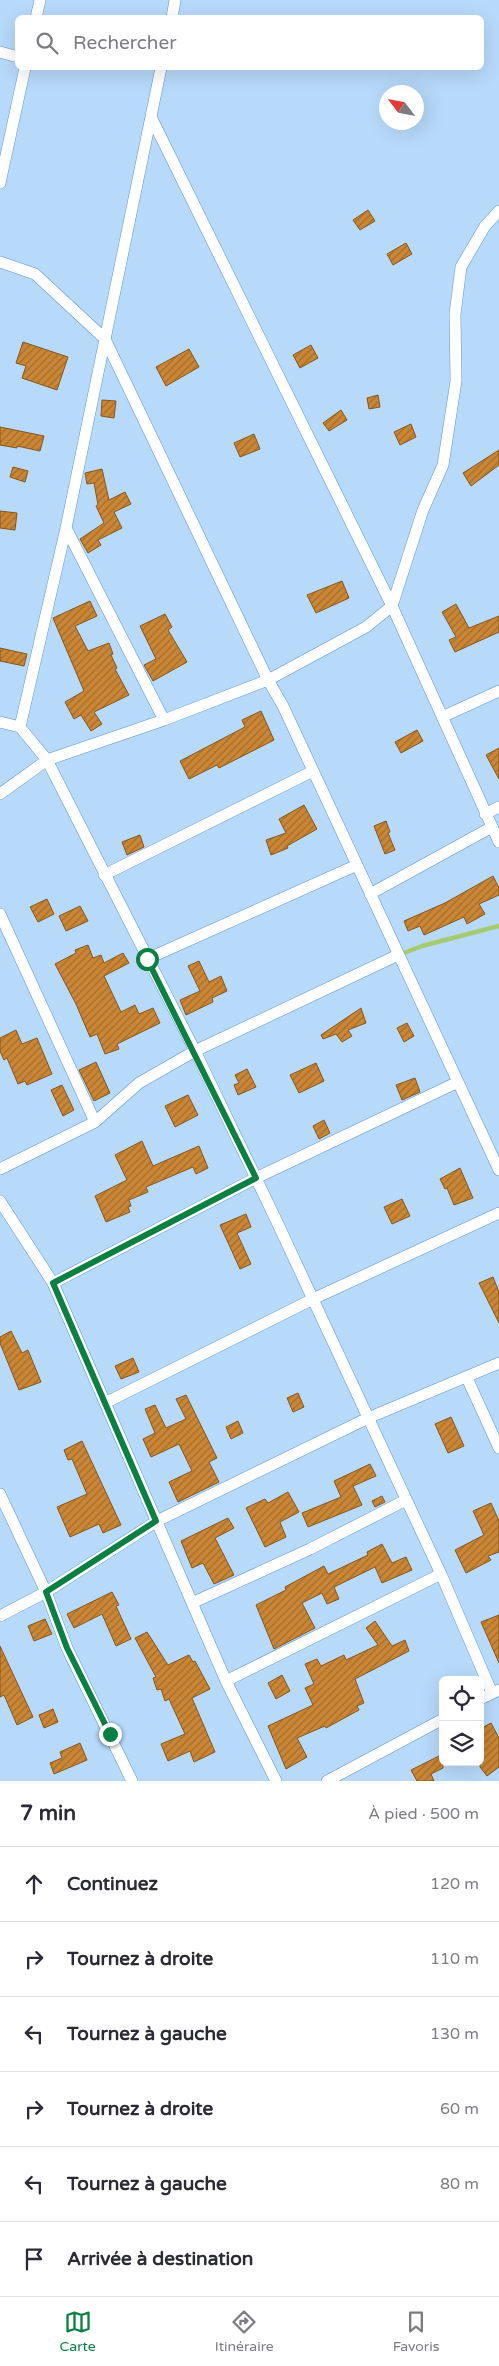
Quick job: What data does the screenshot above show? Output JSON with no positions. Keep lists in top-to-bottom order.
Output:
{
  "north": "top left",
  "page": {
    "search": "Rechercher",
    "heading": ["7 min", "À pied · 500 m"],
    "list": [
      ["Continuez", "120 m"],
      ["Tournez à droite", "110 m"],
      ["Tournez à gauche", "130 m"],
      ["Tournez à droite", "60 m"],
      ["Tournez à gauche", "80 m"],
      "Arrivée à destination"
    ],
    "nav": ["Carte", "Itinéraire", "Favoris"]
  }
}
